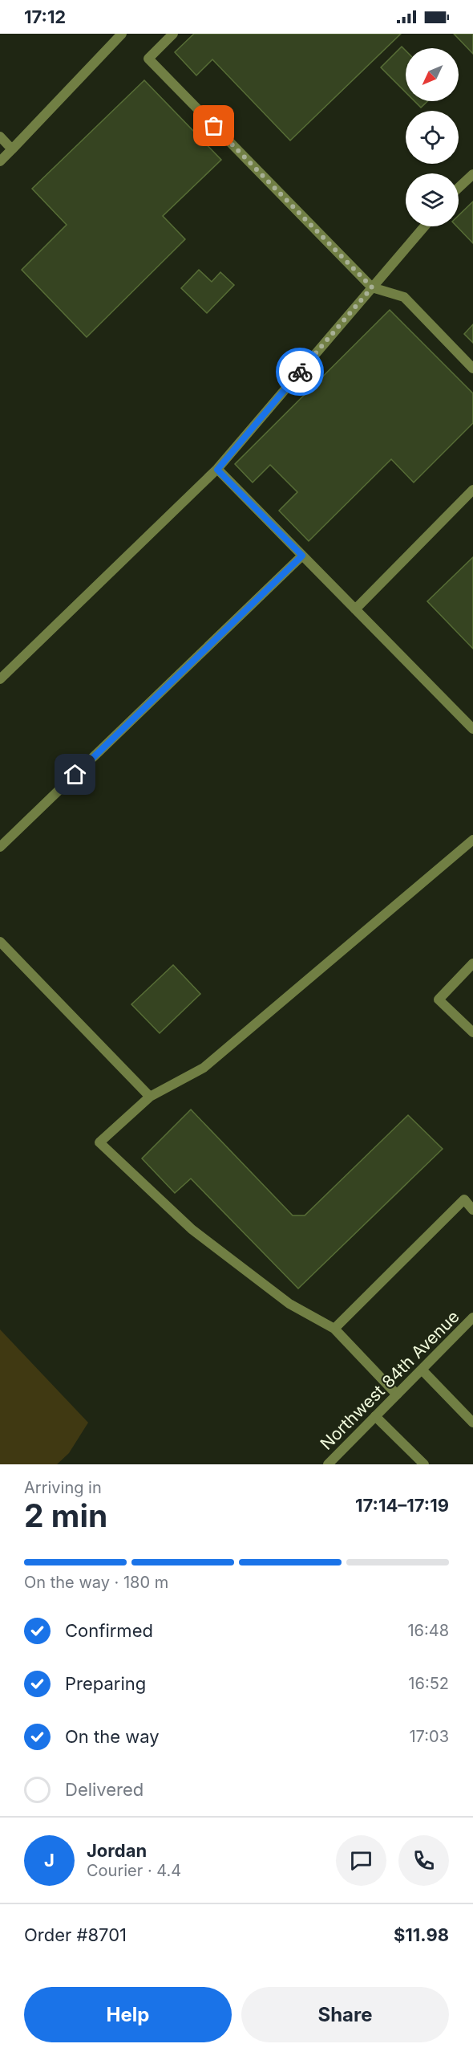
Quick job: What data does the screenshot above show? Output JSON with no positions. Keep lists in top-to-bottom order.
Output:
{
  "streets": {
    "street": ["Northwest 84th Avenue"]
  },
  "north": "bottom left",
  "page": {
    "status": "17:12",
    "heading": ["2 min", "Arriving in", "17:14–17:19"],
    "panel": [
      "Jordan",
      "Courier · 4.4",
      "Order #8701",
      "$11.98"
    ],
    "bar": "On the way · 180 m",
    "list": [
      ["Confirmed", "16:48"],
      ["Preparing", "16:52"],
      ["On the way", "17:03"],
      "Delivered"
    ],
    "round": "J",
    "buttons": ["Help", "Share"]
  }
}
